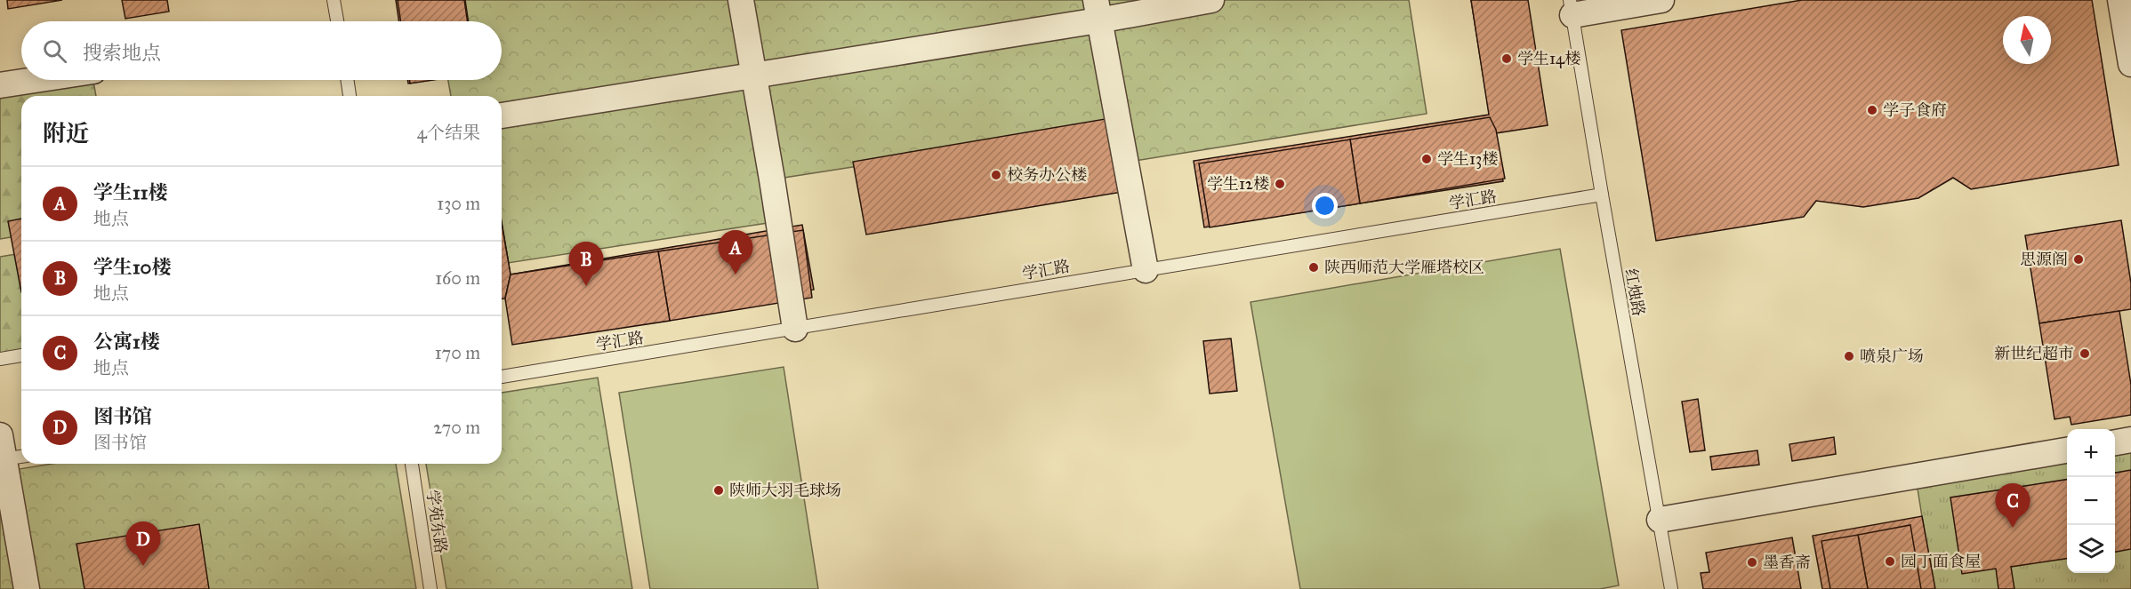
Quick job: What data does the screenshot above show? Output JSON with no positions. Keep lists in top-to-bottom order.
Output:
{
  "streets": {
    "lane": ["学汇路", "红烛路", "学苑东路"]
  },
  "crossings": [
    ["学汇路", "红烛路"]
  ],
  "places": [
    "学生14楼",
    "学子食府",
    "学生13楼",
    "校务办公楼",
    "学生12楼",
    "思源阁",
    "陕西师范大学雁塔校区",
    "新世纪超市",
    "喷泉广场",
    "陕师大羽毛球场",
    "园丁面食屋",
    "墨香斋"
  ],
  "north": "top",
  "page": {
    "search": "搜索地点",
    "heading": ["附近", "4个结果"],
    "list": [
      {
        "mark": "A",
        "name": "学生11楼",
        "note": "地点",
        "value": "130 m"
      },
      {
        "mark": "B",
        "name": "学生10楼",
        "note": "地点",
        "value": "160 m"
      },
      {
        "mark": "C",
        "name": "公寓1楼",
        "note": "地点",
        "value": "170 m"
      },
      {
        "mark": "D",
        "name": "图书馆",
        "note": "图书馆",
        "value": "270 m"
      }
    ],
    "pins": [
      "A",
      "B",
      "C",
      "D"
    ],
    "map_buttons": ["+", "−"]
  }
}
